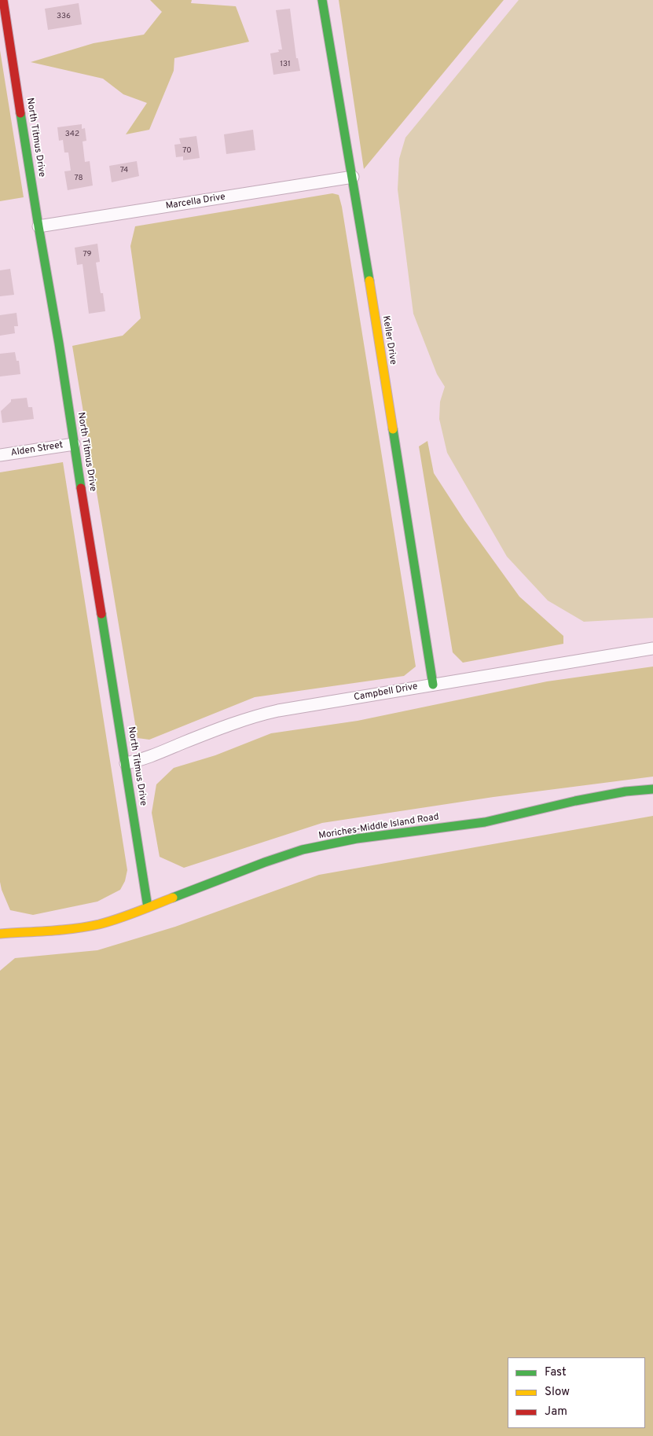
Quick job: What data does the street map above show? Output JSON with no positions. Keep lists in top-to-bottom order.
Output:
{
  "streets": {
    "street": [
      "North Titmus Drive",
      "Marcella Drive",
      "Keller Drive",
      "Alden Street",
      "Campbell Drive",
      "Moriches-Middle Island Road"
    ]
  },
  "crossings": [
    ["North Titmus Drive", "Marcella Drive"],
    ["North Titmus Drive", "Alden Street"],
    ["North Titmus Drive", "Campbell Drive"],
    ["North Titmus Drive", "Moriches-Middle Island Road"],
    ["Marcella Drive", "Keller Drive"],
    ["Keller Drive", "Campbell Drive"]
  ],
  "house_numbers": [
    "336",
    "131",
    "342",
    "70",
    "74",
    "78",
    "79"
  ],
  "legend": ["Fast", "Slow", "Jam"]
}
